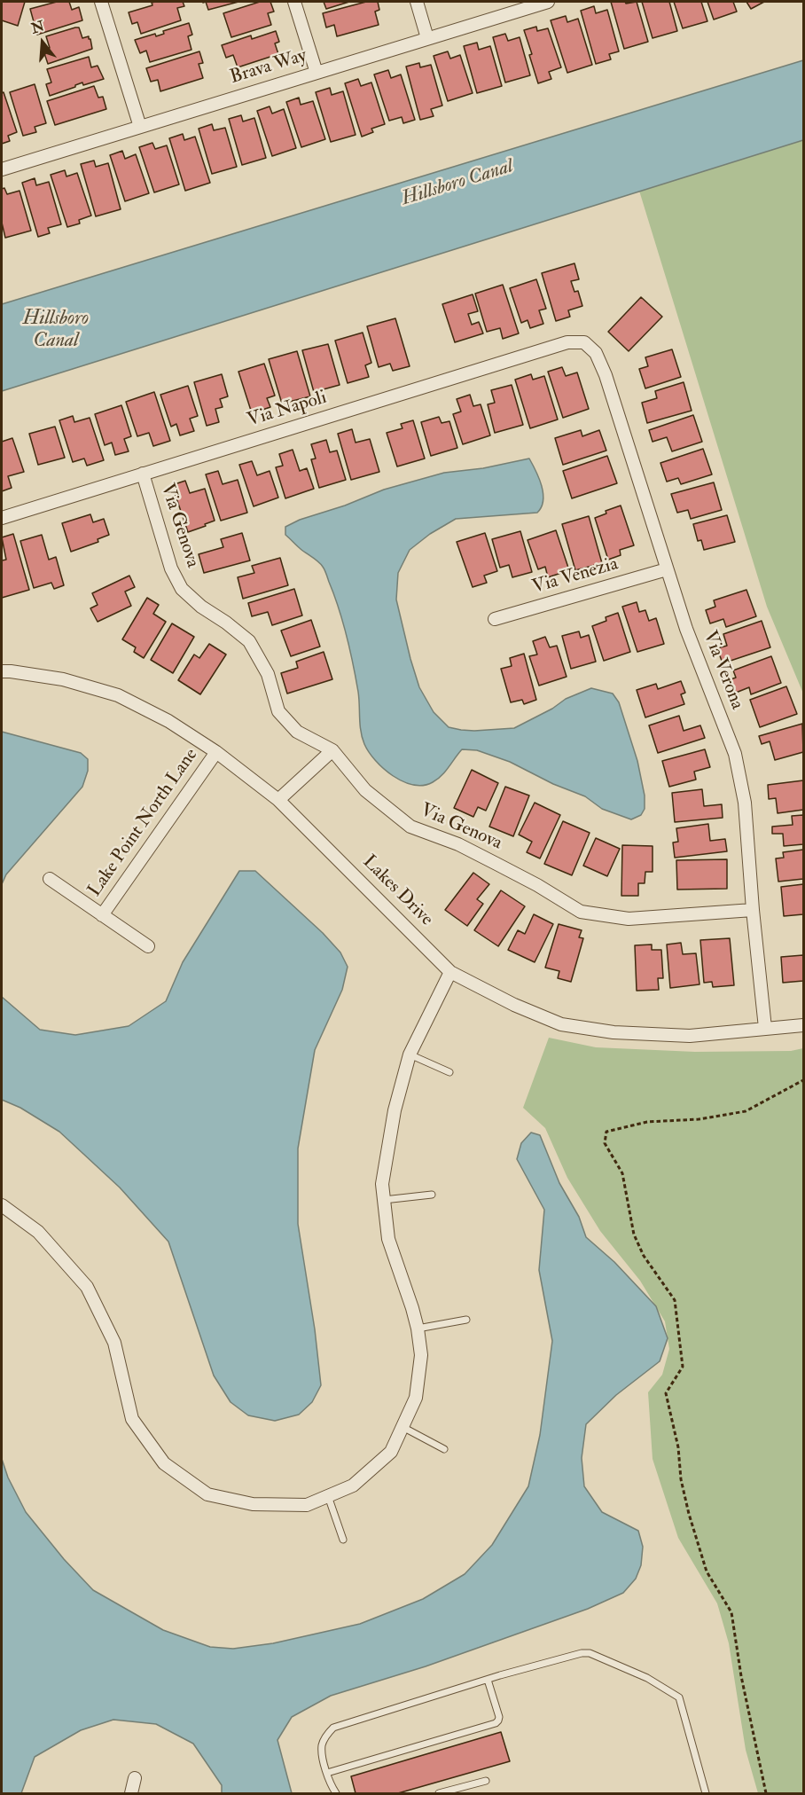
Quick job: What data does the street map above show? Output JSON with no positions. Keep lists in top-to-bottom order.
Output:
{
  "streets": {
    "street": [
      "Brava Way",
      "Via Napoli",
      "Via Genova",
      "Via Venezia",
      "Via Verona",
      "Lake Point North Lane",
      "Lakes Drive"
    ]
  },
  "crossings": [
    ["Via Napoli", "Via Genova"],
    ["Via Napoli", "Via Verona"],
    ["Via Genova", "Via Verona"],
    ["Via Venezia", "Via Verona"],
    ["Via Verona", "Lakes Drive"],
    ["Lake Point North Lane", "Lakes Drive"]
  ],
  "water": ["Hillsboro Canal"],
  "north": "top"
}
